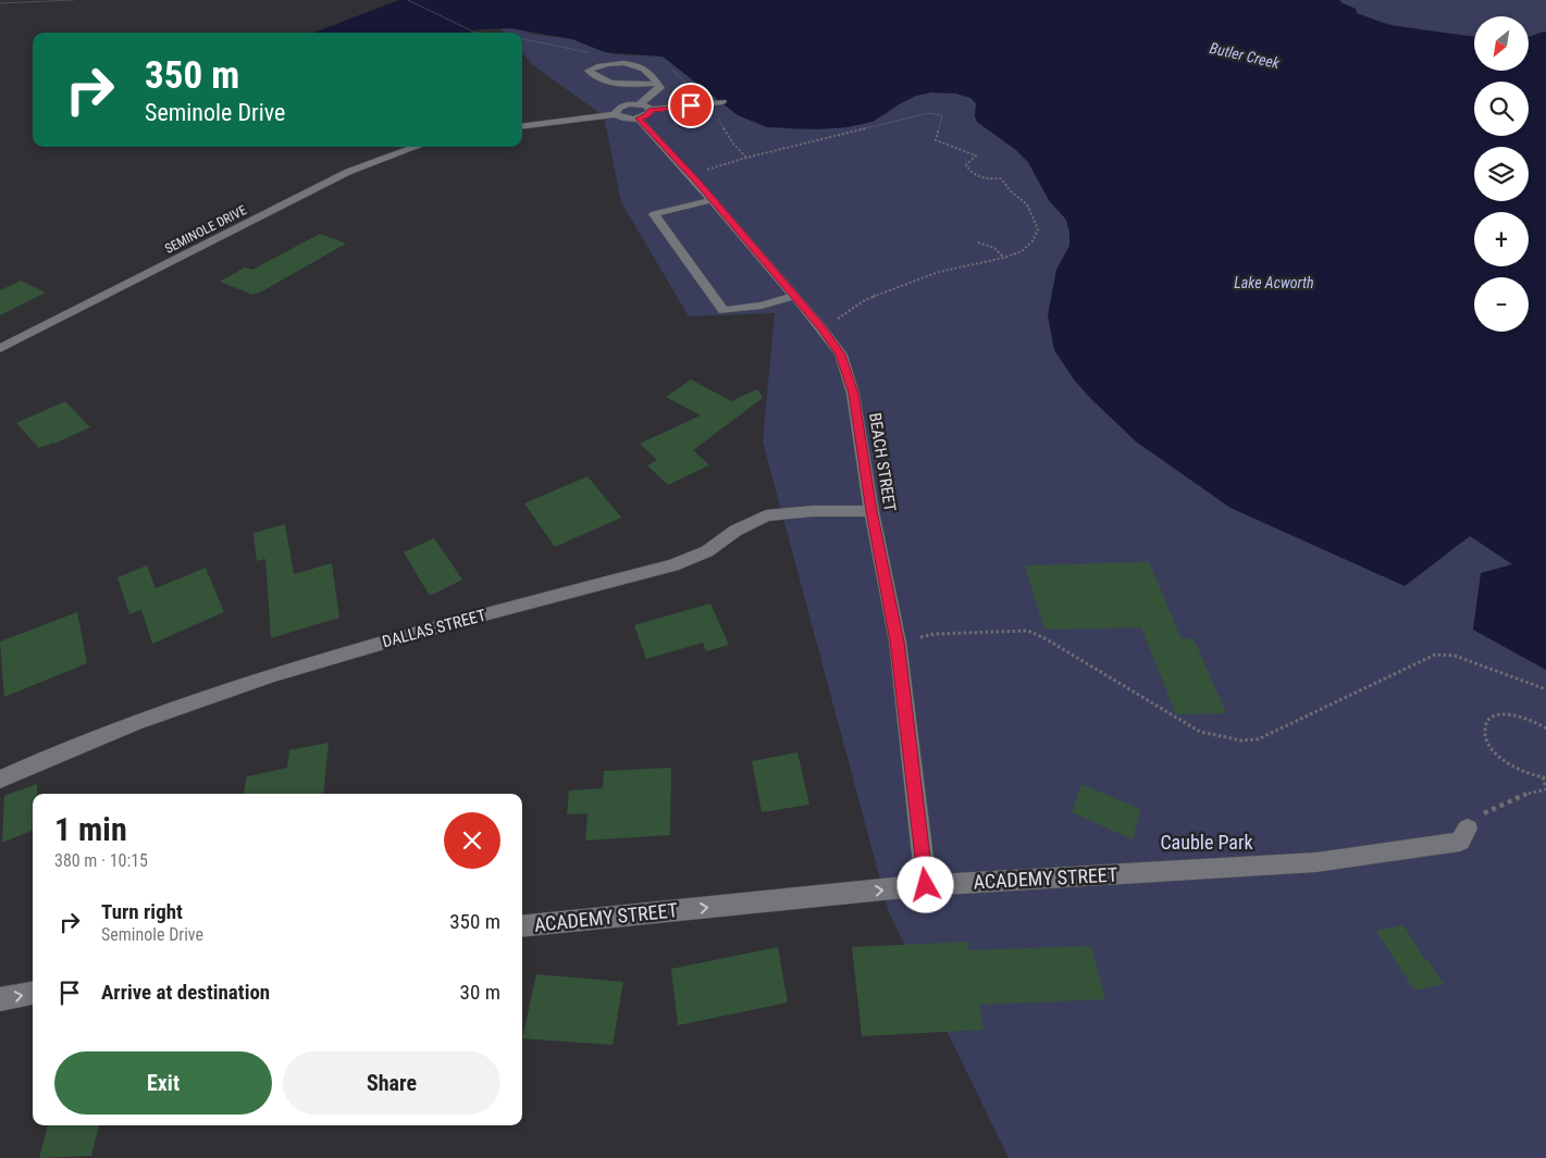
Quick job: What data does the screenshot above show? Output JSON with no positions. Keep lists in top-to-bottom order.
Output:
{
  "streets": {
    "street": [
      "SEMINOLE DRIVE",
      "BEACH STREET",
      "DALLAS STREET",
      "ACADEMY STREET"
    ]
  },
  "crossings": [
    ["BEACH STREET", "DALLAS STREET"],
    ["BEACH STREET", "ACADEMY STREET"]
  ],
  "one_way": ["ACADEMY STREET"],
  "water": ["Butler Creek", "Lake Acworth"],
  "parks": ["Cauble Park"],
  "north": "bottom left",
  "page": {
    "map_buttons": ["+", "−"],
    "turn": ["350 m", "Seminole Drive"],
    "heading": ["1 min", "380 m · 10:15"],
    "list": [
      {
        "name": "Turn right",
        "note": "Seminole Drive",
        "value": "350 m"
      },
      {
        "name": "Arrive at destination",
        "value": "30 m"
      }
    ],
    "buttons": ["Exit", "Share"]
  }
}
